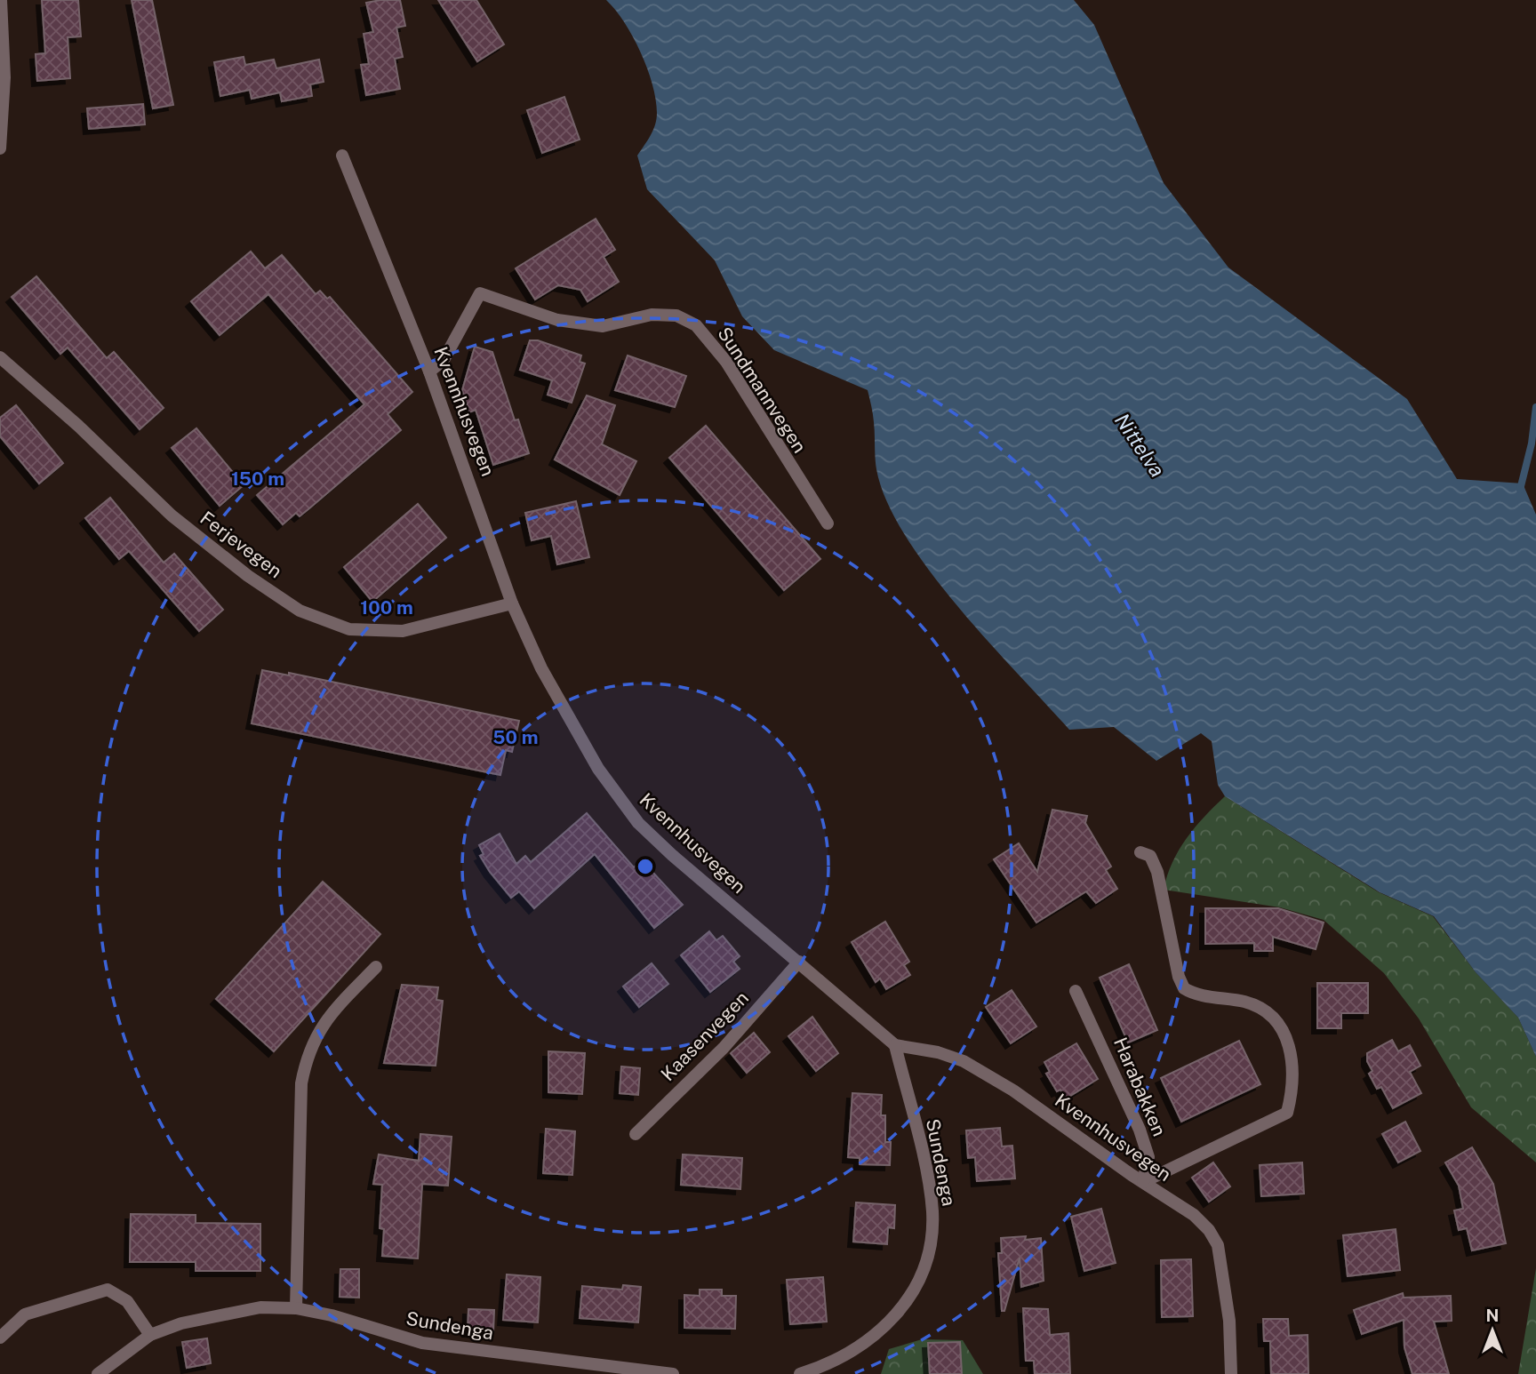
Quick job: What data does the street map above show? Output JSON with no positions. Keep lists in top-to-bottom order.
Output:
{
  "streets": {
    "street": [
      "Sundmannvegen",
      "Kvennhusvegen",
      "Ferjevegen",
      "Kaasenvegen",
      "Harabakken",
      "Sundenga"
    ]
  },
  "crossings": [
    ["Sundmannvegen", "Kvennhusvegen"],
    ["Kvennhusvegen", "Ferjevegen"],
    ["Kvennhusvegen", "Kaasenvegen"],
    ["Kvennhusvegen", "Harabakken"],
    ["Kvennhusvegen", "Sundenga"]
  ],
  "water": ["Nittelva"],
  "north": "top",
  "rings": ["150 m", "100 m", "50 m"]
}
